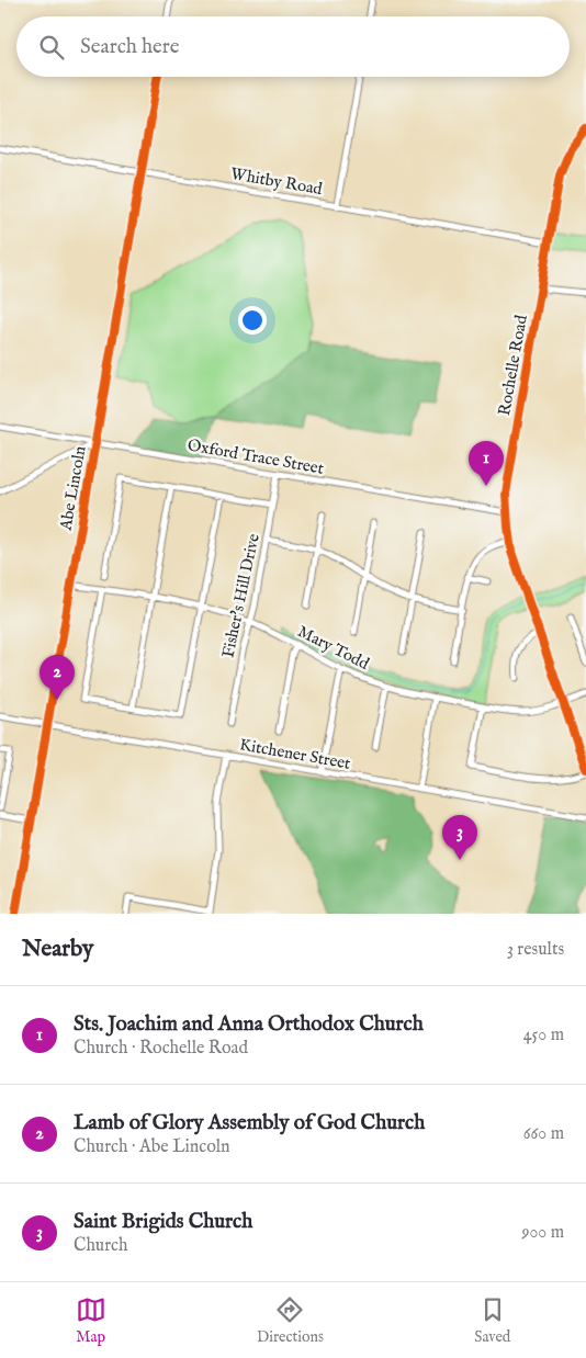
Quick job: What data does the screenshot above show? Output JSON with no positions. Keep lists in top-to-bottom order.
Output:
{
  "streets": {
    "street": [
      "Whitby Road",
      "Rochelle Road",
      "Oxford Trace Street",
      "Abe Lincoln",
      "Fisher's Hill Drive",
      "Mary Todd",
      "Kitchener Street"
    ]
  },
  "crossings": [
    ["Whitby Road", "Rochelle Road"],
    ["Whitby Road", "Abe Lincoln"],
    ["Rochelle Road", "Oxford Trace Street"],
    ["Rochelle Road", "Mary Todd"],
    ["Oxford Trace Street", "Abe Lincoln"],
    ["Oxford Trace Street", "Fisher's Hill Drive"],
    ["Abe Lincoln", "Mary Todd"],
    ["Abe Lincoln", "Kitchener Street"],
    ["Fisher's Hill Drive", "Mary Todd"]
  ],
  "page": {
    "search": "Search here",
    "pins": ["1", "2", "3"],
    "heading": ["Nearby", "3 results"],
    "list": [
      {
        "mark": "1",
        "name": "Sts. Joachim and Anna Orthodox Church",
        "note": "Church · Rochelle Road",
        "value": "450 m"
      },
      {
        "mark": "2",
        "name": "Lamb of Glory Assembly of God Church",
        "note": "Church · Abe Lincoln",
        "value": "660 m"
      },
      {
        "mark": "3",
        "name": "Saint Brigids Church",
        "note": "Church",
        "value": "900 m"
      }
    ],
    "nav": ["Map", "Directions", "Saved"]
  }
}
